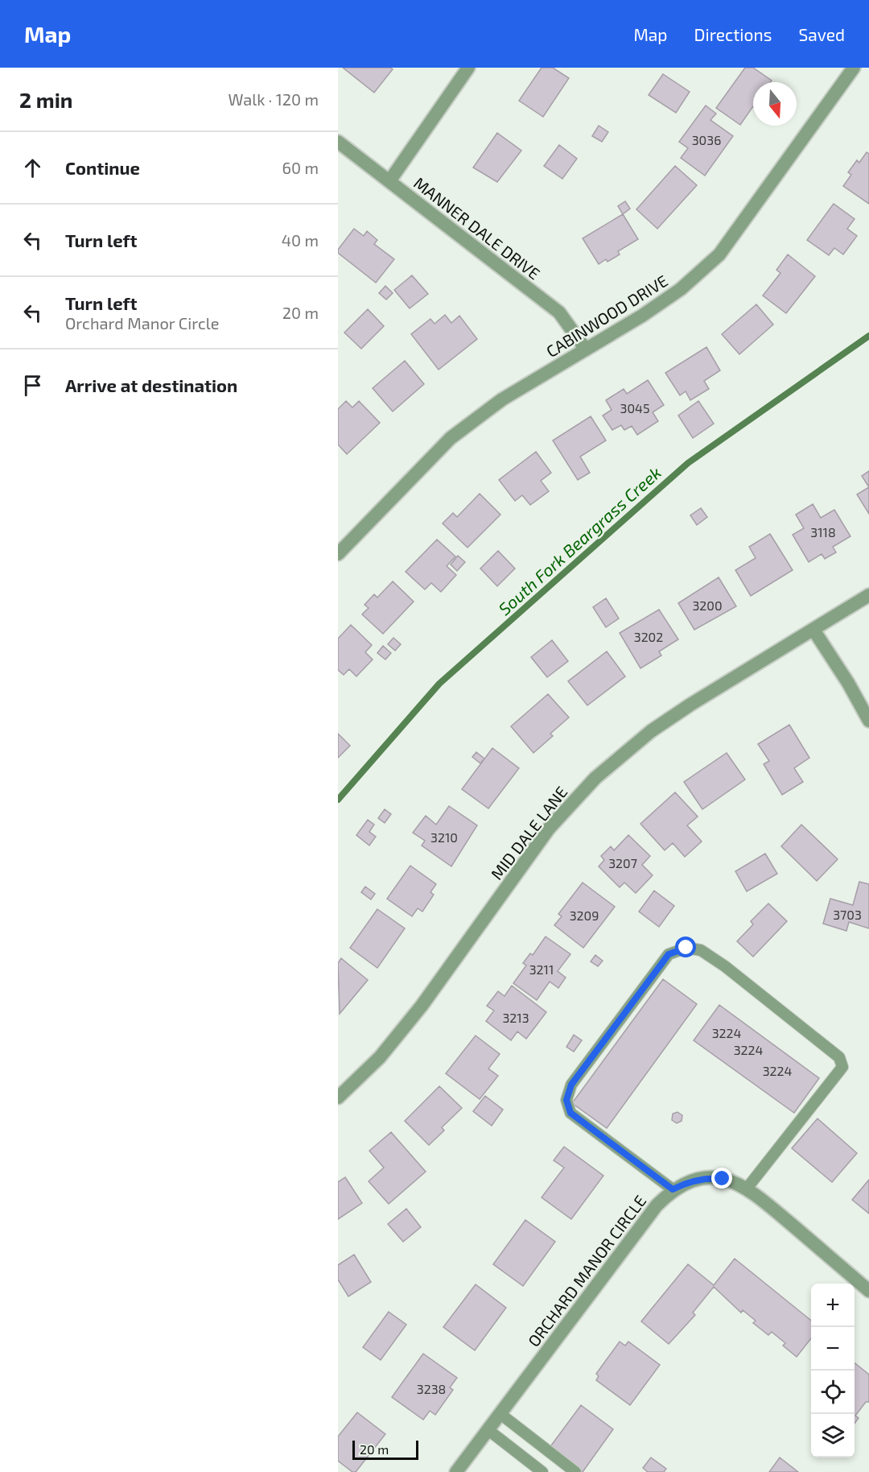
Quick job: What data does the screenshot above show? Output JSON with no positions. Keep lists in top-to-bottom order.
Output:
{
  "streets": {
    "street": [
      "MANNER DALE DRIVE",
      "CABINWOOD DRIVE",
      "MID DALE LANE",
      "ORCHARD MANOR CIRCLE"
    ]
  },
  "crossings": [
    ["MANNER DALE DRIVE", "CABINWOOD DRIVE"]
  ],
  "water": ["South Fork Beargrass Creek"],
  "house_numbers": [
    "3036",
    "3045",
    "3118",
    "3200",
    "3202",
    "3210",
    "3207",
    "3703",
    "3209",
    "3211",
    "3213",
    "3224",
    "3224",
    "3224",
    "3238"
  ],
  "scale_bar": "20 m",
  "north": "bottom",
  "page": {
    "header": "Map",
    "nav": ["Map", "Directions", "Saved"],
    "heading": ["2 min", "Walk · 120 m"],
    "list": [
      ["Continue", "60 m"],
      ["Turn left", "40 m"],
      ["Turn left", "Orchard Manor Circle", "20 m"],
      "Arrive at destination"
    ],
    "map_buttons": ["+", "−"],
    "scale": "20 m"
  }
}
